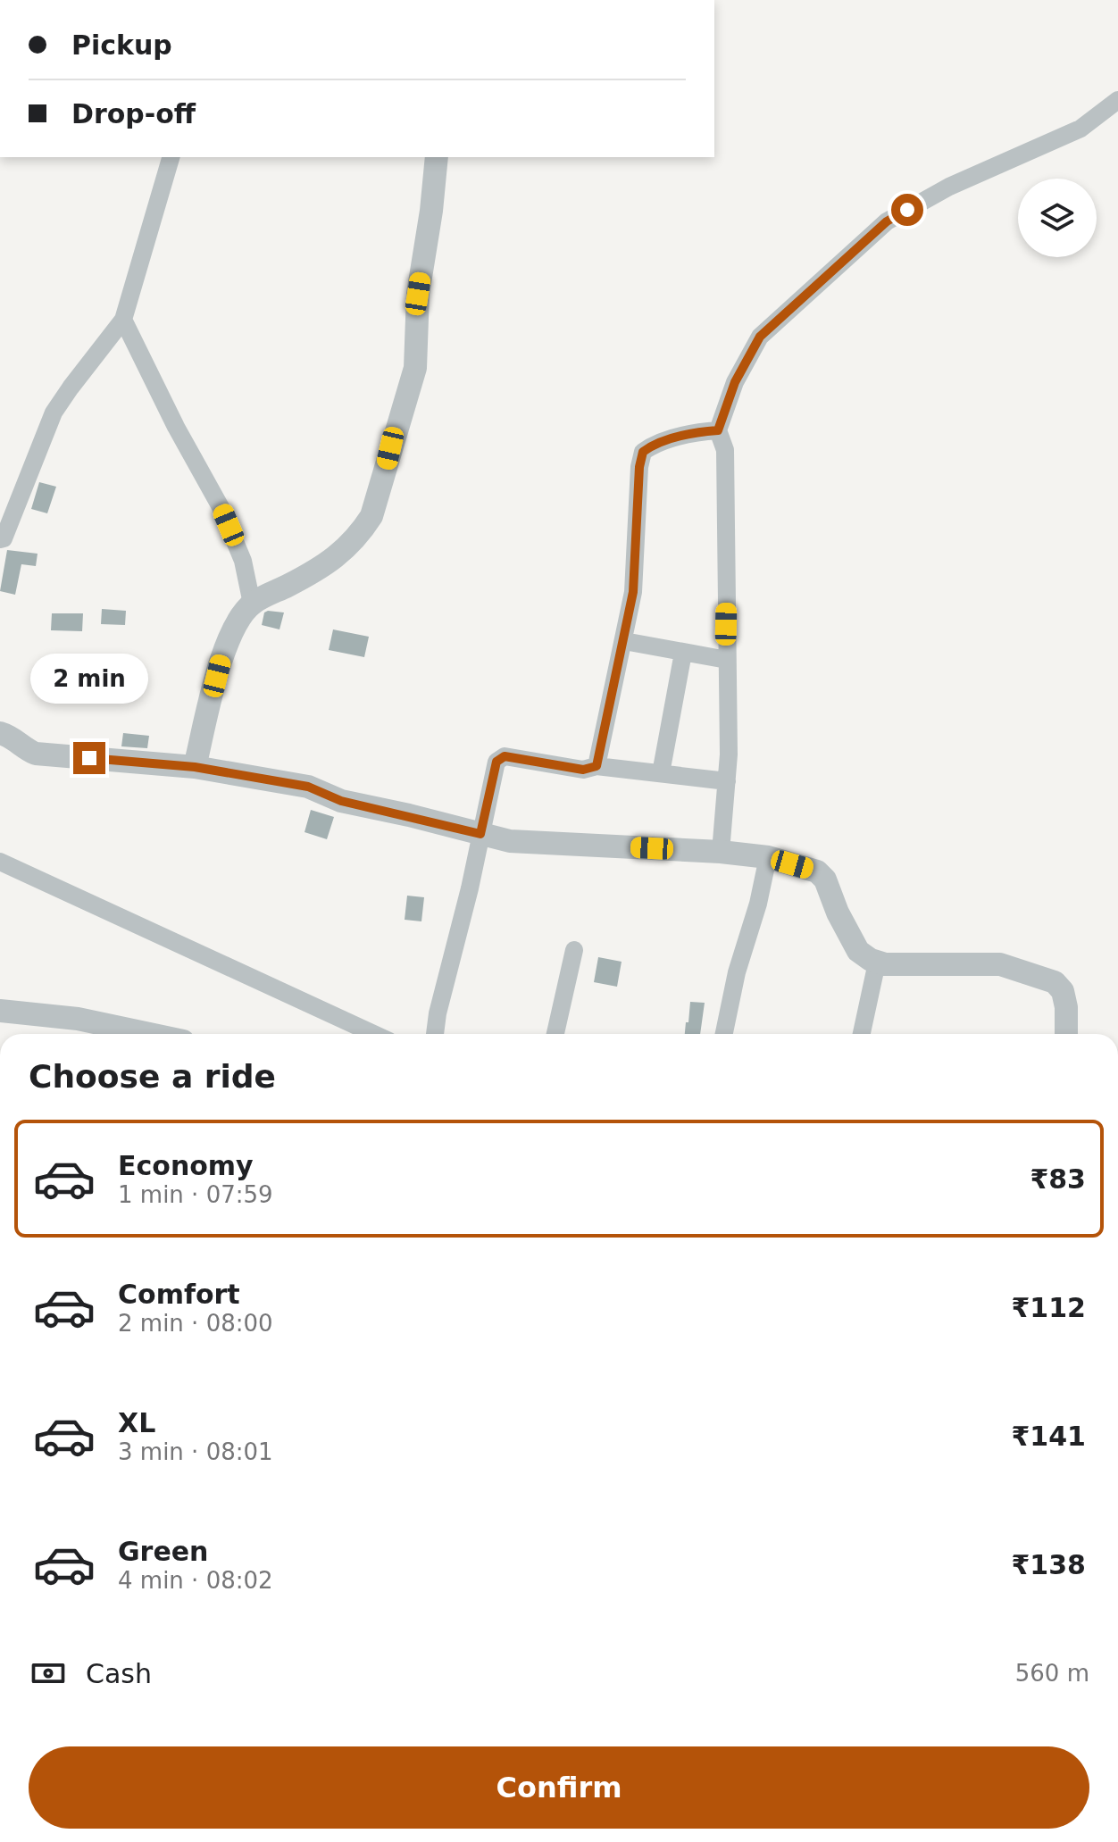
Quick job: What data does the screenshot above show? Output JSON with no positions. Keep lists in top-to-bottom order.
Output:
{
  "page": {
    "banner": ["Pickup", "Drop-off"],
    "bubble": "2 min",
    "heading": "Choose a ride",
    "list": [
      {
        "name": "Economy",
        "note": "1 min · 07:59",
        "value": "₹83"
      },
      {
        "name": "Comfort",
        "note": "2 min · 08:00",
        "value": "₹112"
      },
      {
        "name": "XL",
        "note": "3 min · 08:01",
        "value": "₹141"
      },
      {
        "name": "Green",
        "note": "4 min · 08:02",
        "value": "₹138"
      }
    ],
    "pay": ["Cash", "560 m"],
    "buttons": "Confirm"
  }
}
